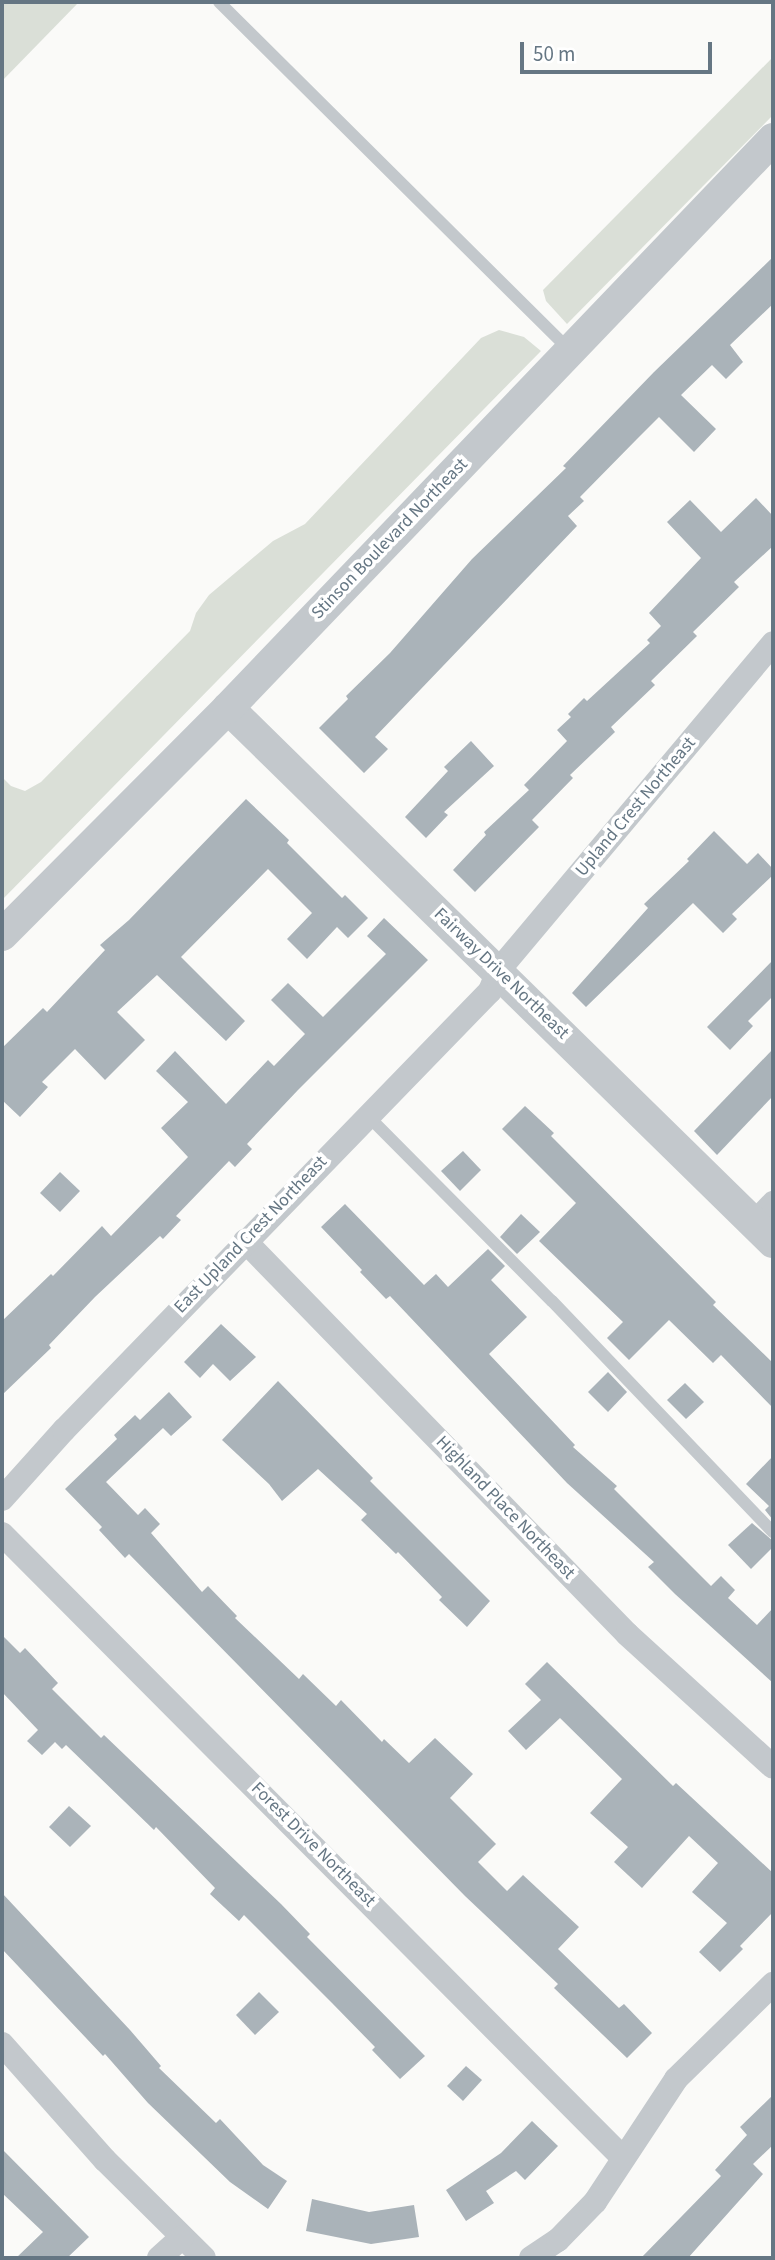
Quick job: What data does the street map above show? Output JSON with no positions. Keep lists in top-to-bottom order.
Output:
{
  "streets": {
    "street": [
      "Stinson Boulevard Northeast",
      "Upland Crest Northeast",
      "Fairway Drive Northeast",
      "East Upland Crest Northeast",
      "Highland Place Northeast",
      "Forest Drive Northeast"
    ]
  },
  "crossings": [
    ["Stinson Boulevard Northeast", "Fairway Drive Northeast"],
    ["Upland Crest Northeast", "Fairway Drive Northeast"],
    ["Upland Crest Northeast", "East Upland Crest Northeast"],
    ["Fairway Drive Northeast", "East Upland Crest Northeast"],
    ["East Upland Crest Northeast", "Highland Place Northeast"]
  ],
  "scale_bar": "50 m"
}
